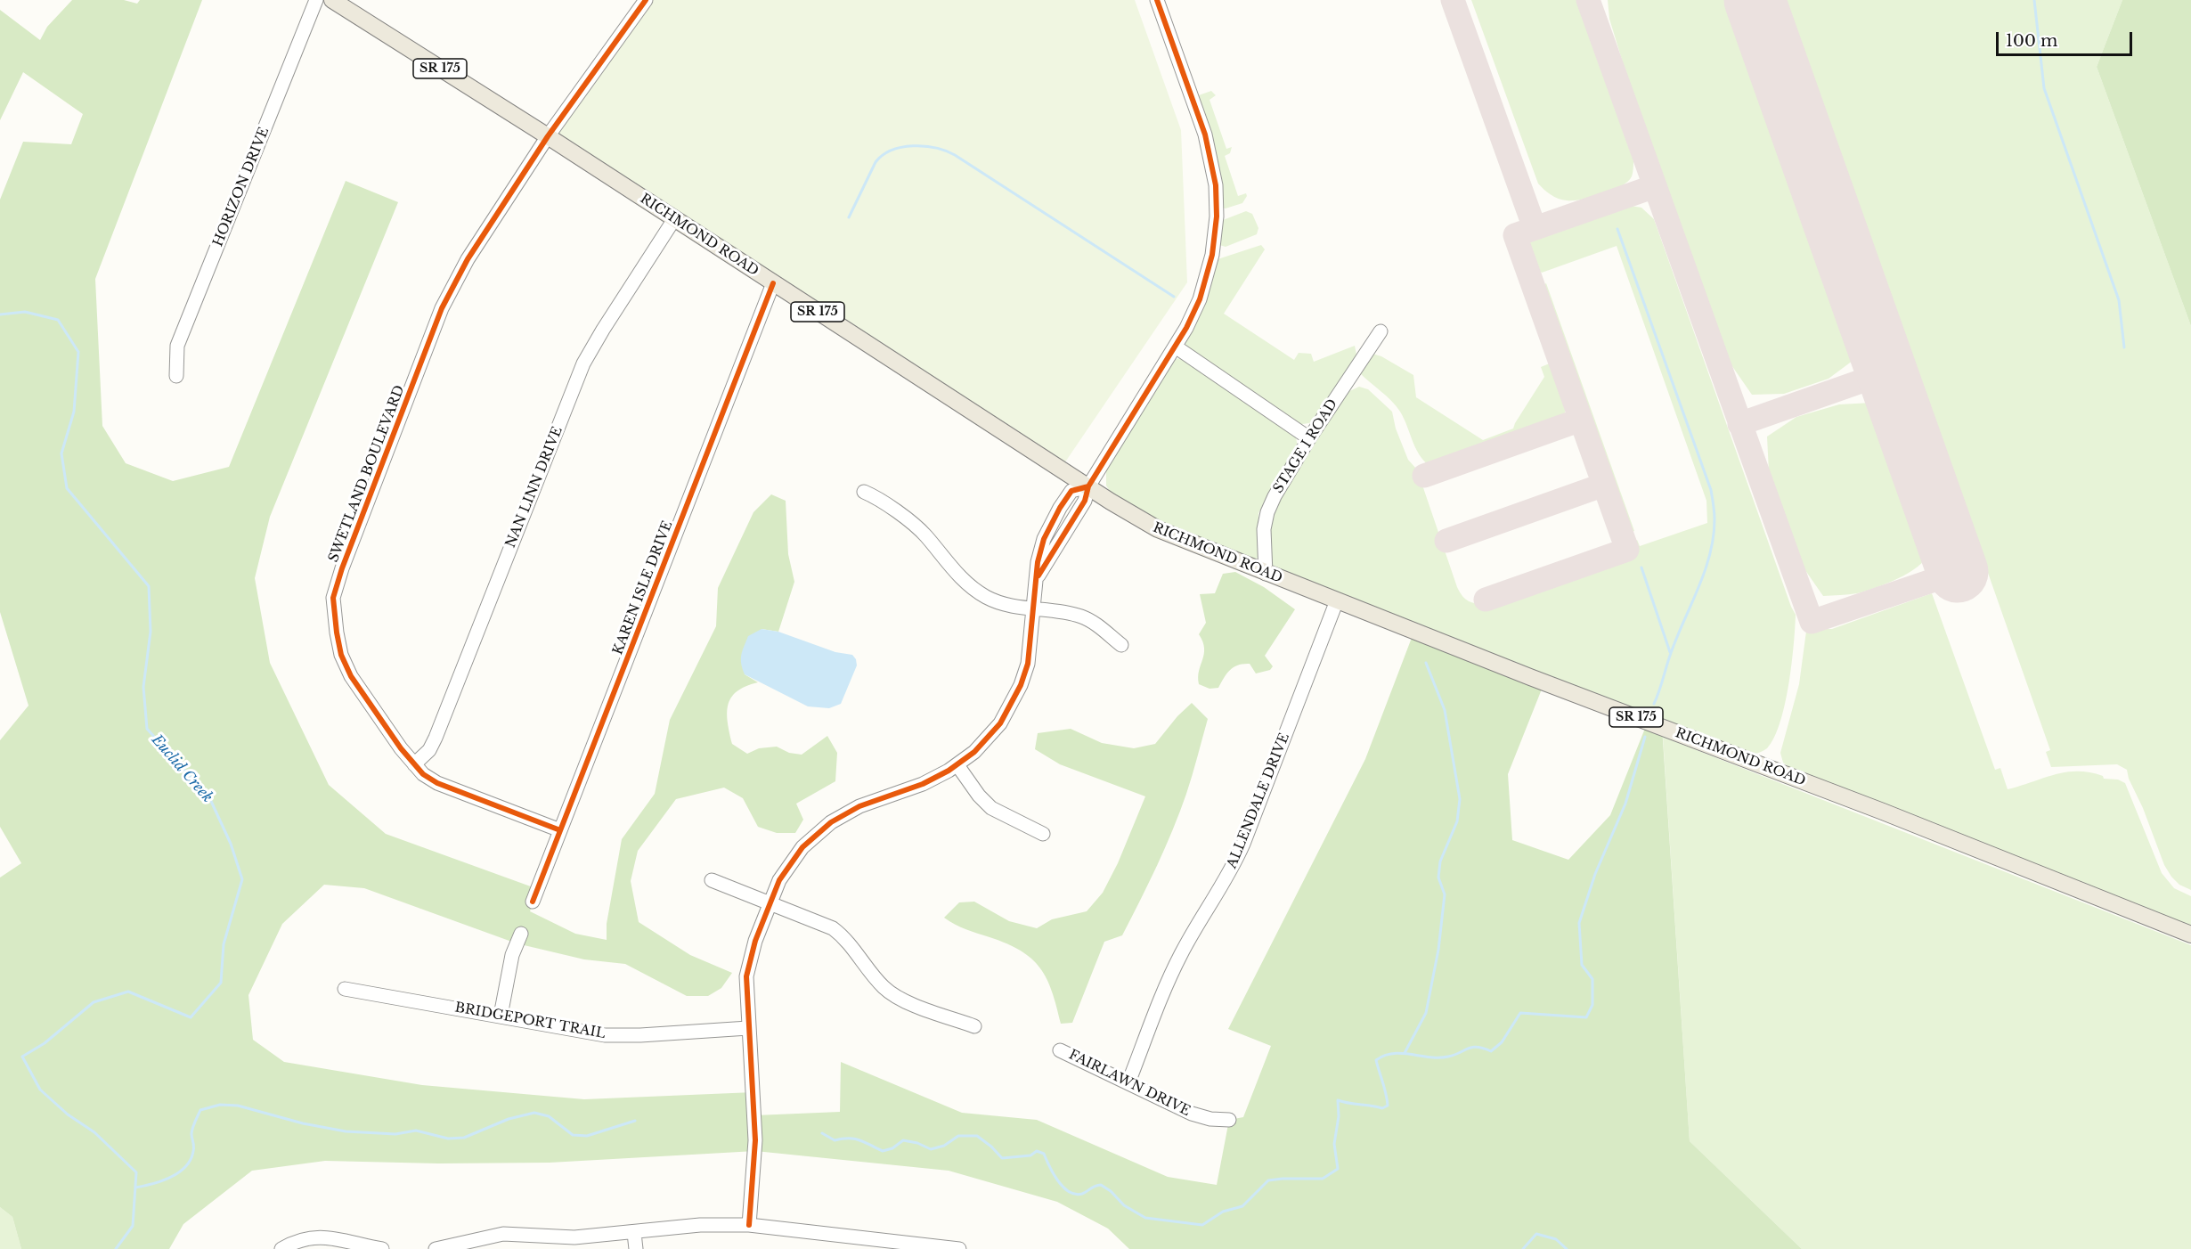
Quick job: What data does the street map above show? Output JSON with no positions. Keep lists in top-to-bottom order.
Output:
{
  "streets": {
    "main road": ["SR 175", "RICHMOND ROAD"],
    "street": [
      "HORIZON DRIVE",
      "STAGE I ROAD",
      "SWETLAND BOULEVARD",
      "NAN LINN DRIVE",
      "KAREN ISLE DRIVE",
      "ALLENDALE DRIVE",
      "BRIDGEPORT TRAIL",
      "FAIRLAWN DRIVE"
    ]
  },
  "crossings": [
    ["RICHMOND ROAD", "STAGE I ROAD"],
    ["RICHMOND ROAD", "SWETLAND BOULEVARD"],
    ["RICHMOND ROAD", "NAN LINN DRIVE"],
    ["RICHMOND ROAD", "KAREN ISLE DRIVE"],
    ["RICHMOND ROAD", "ALLENDALE DRIVE"],
    ["SWETLAND BOULEVARD", "NAN LINN DRIVE"],
    ["SWETLAND BOULEVARD", "KAREN ISLE DRIVE"],
    ["ALLENDALE DRIVE", "FAIRLAWN DRIVE"]
  ],
  "water": ["Euclid Creek"],
  "scale_bar": "100 m"
}
